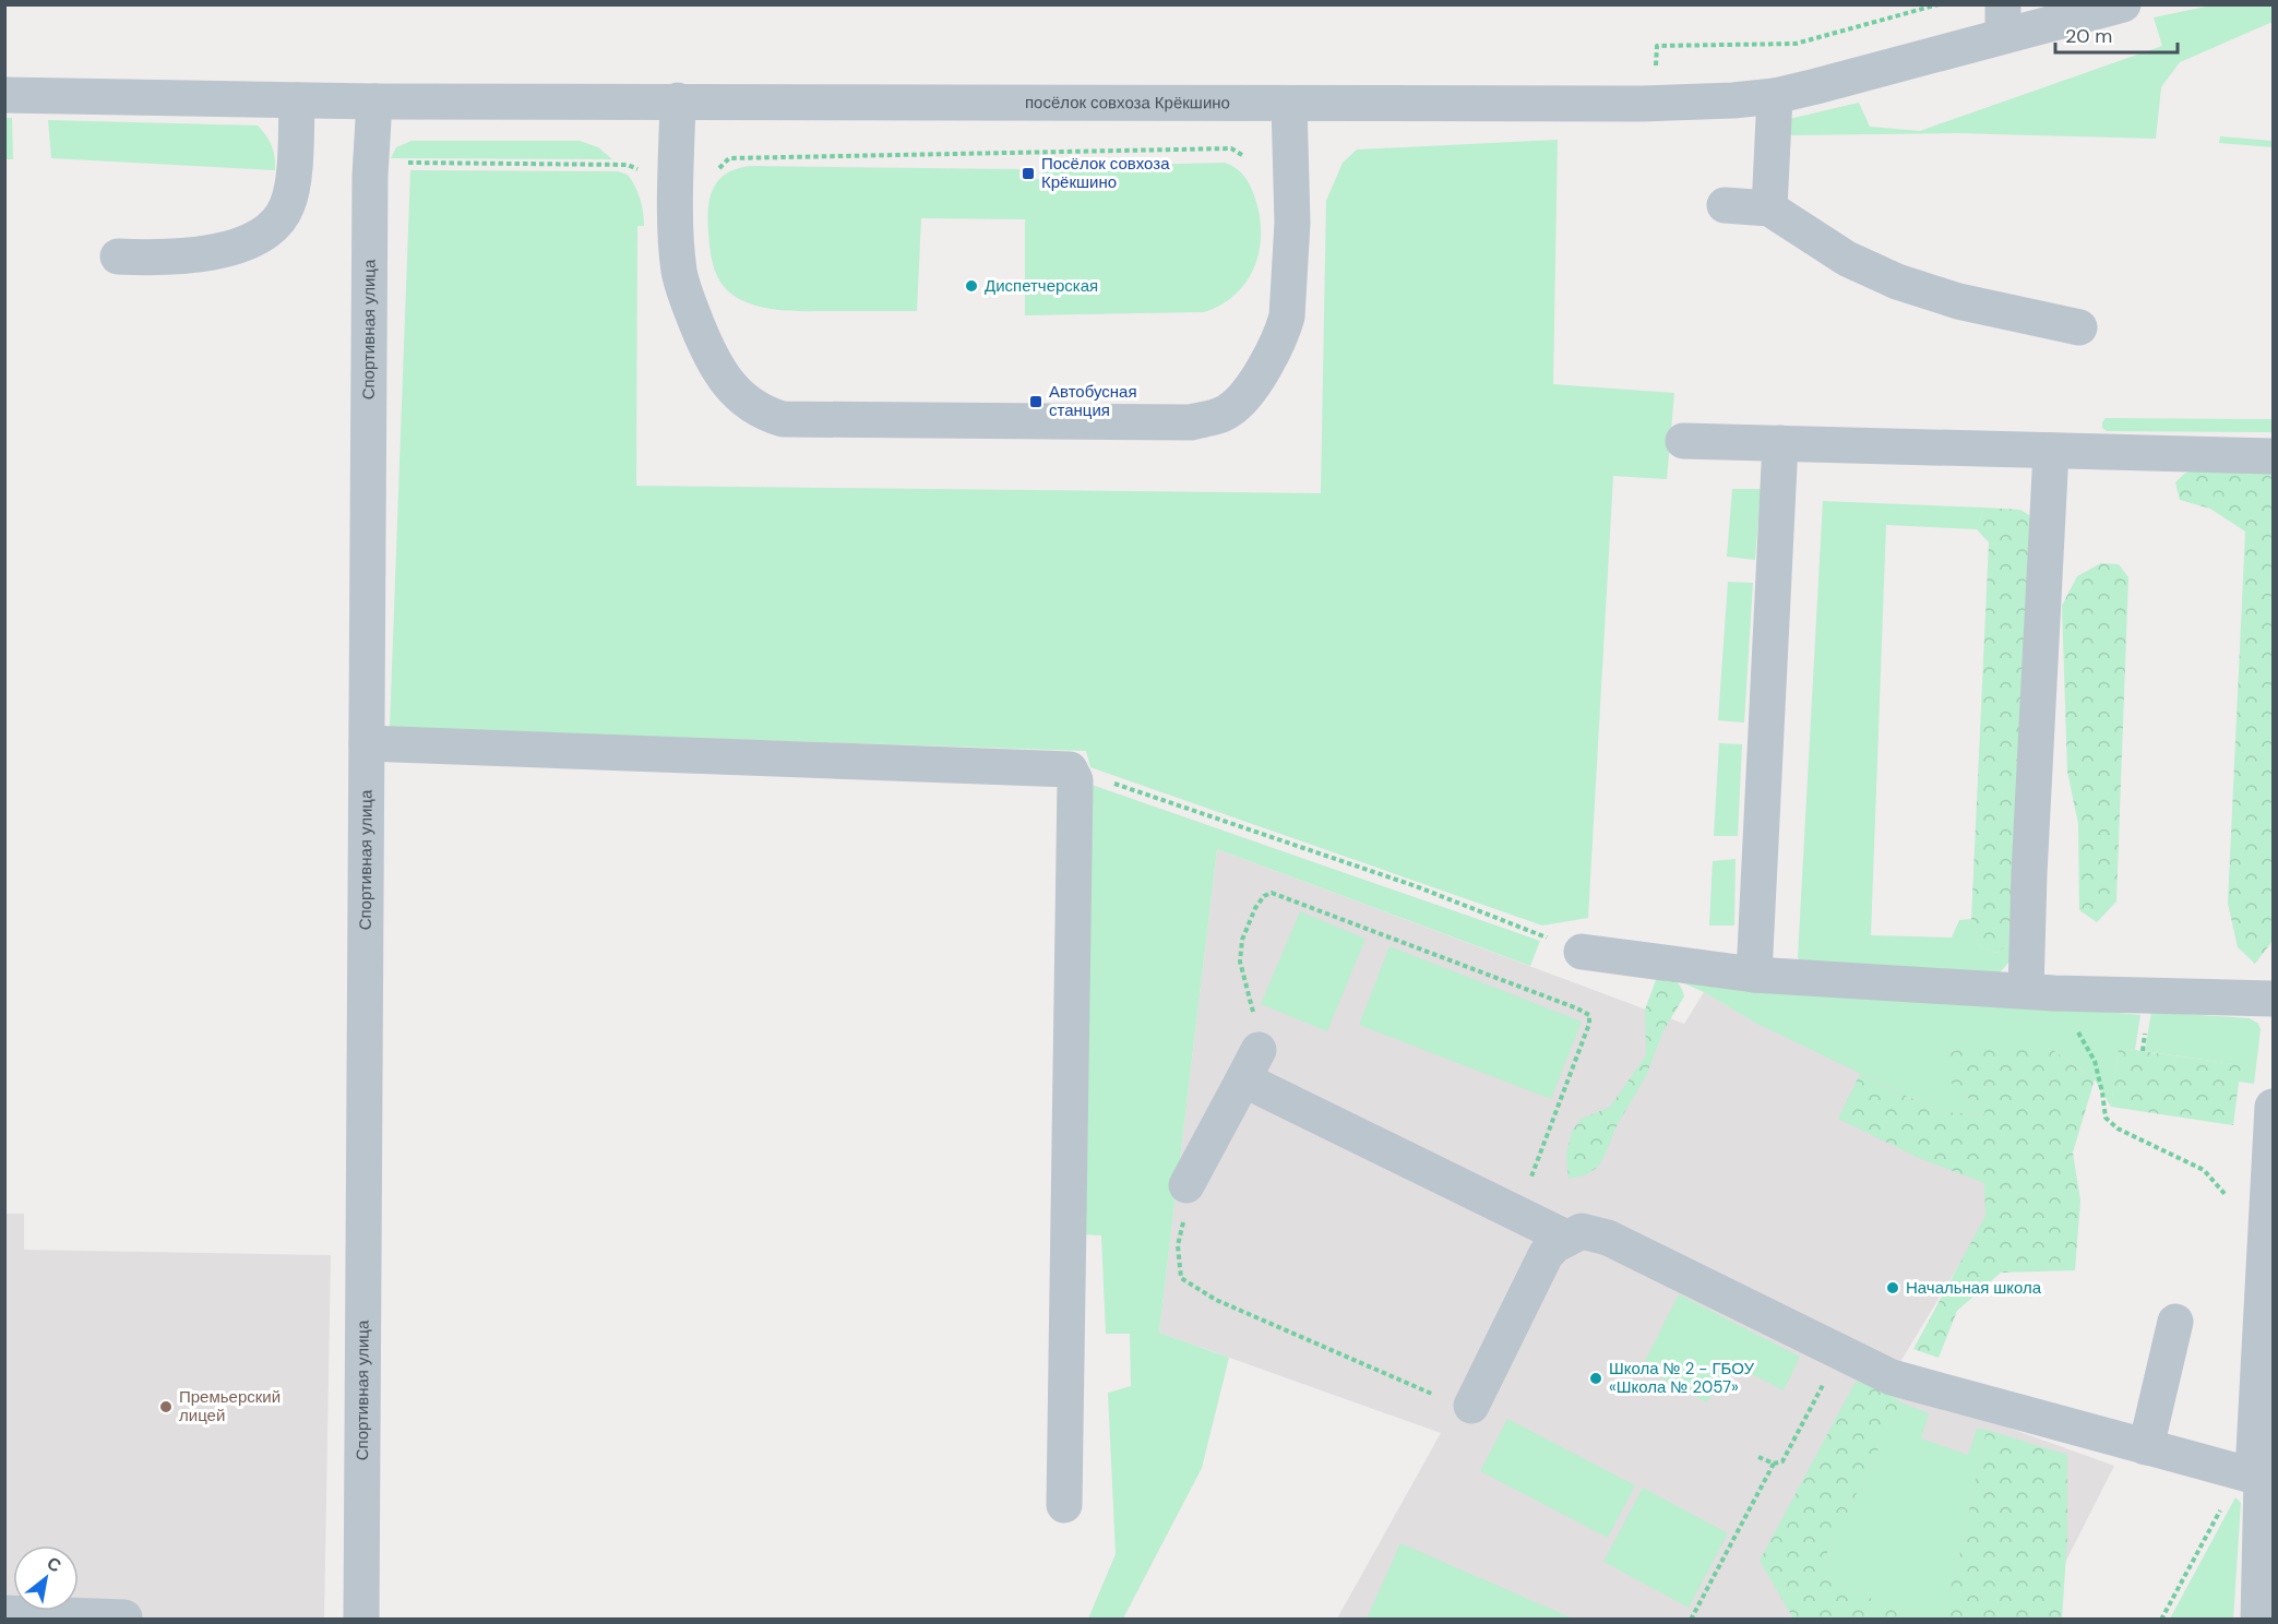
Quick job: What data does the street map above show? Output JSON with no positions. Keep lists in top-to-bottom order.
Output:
{
  "streets": {
    "street": ["посёлок совхоза Крёкшино", "Спортивная улица"]
  },
  "crossings": [
    ["посёлок совхоза Крёкшино", "Спортивная улица"]
  ],
  "places": {
    "transit": ["Посёлок совхоза Крёкшино", "Автобусная станция"],
    "other": [
      "Диспетчерская",
      "Начальная школа",
      "Школа № 2 - ГБОУ «Школа № 2057»",
      "Премьерский лицей"
    ]
  },
  "scale_bar": "20 m",
  "north": "top right"
}
